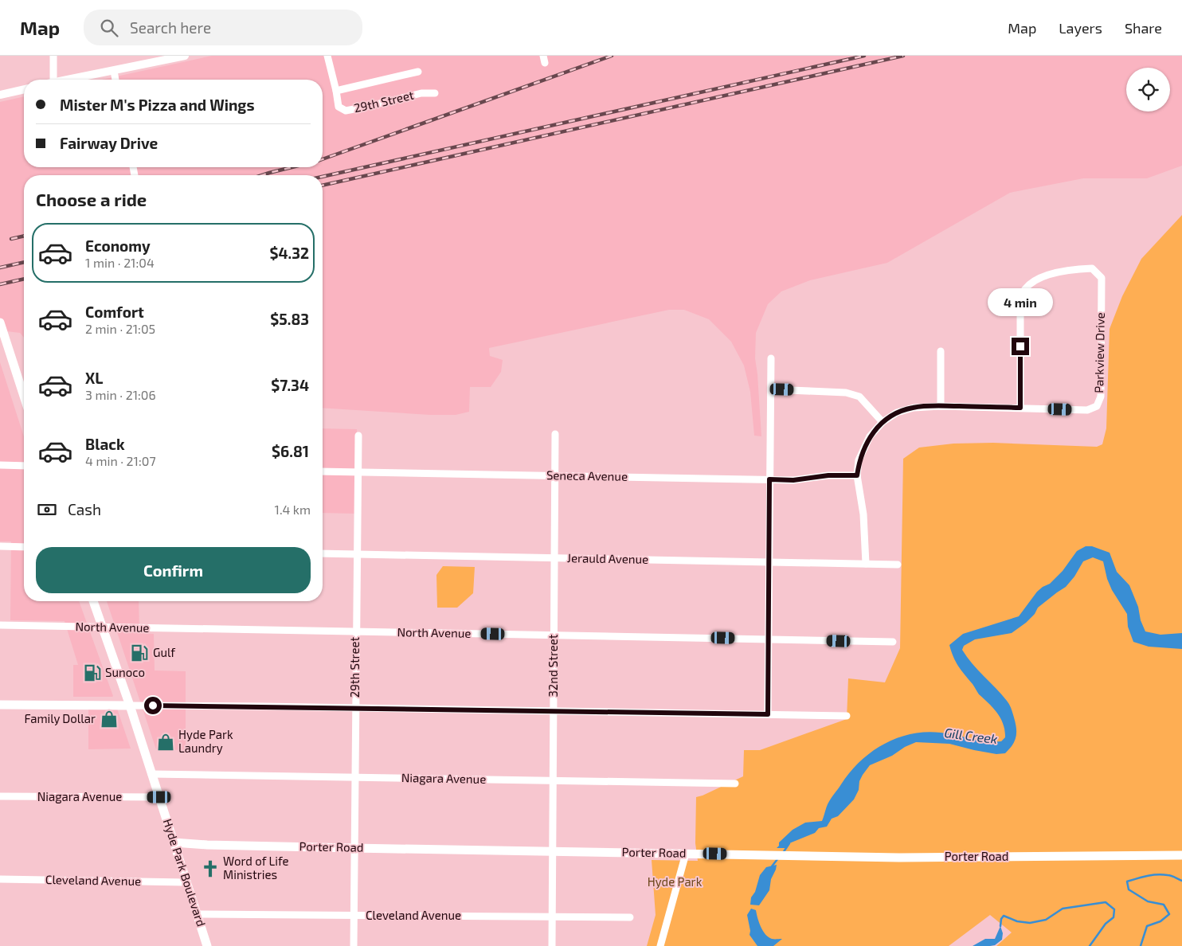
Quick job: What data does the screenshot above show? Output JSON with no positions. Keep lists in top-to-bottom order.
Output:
{
  "streets": {
    "main road": ["Porter Road", "Hyde Park Boulevard"],
    "street": [
      "29th Street",
      "Parkview Drive",
      "Seneca Avenue",
      "Jerauld Avenue",
      "North Avenue",
      "32nd Street",
      "Niagara Avenue",
      "Cleveland Avenue"
    ]
  },
  "crossings": [
    ["29th Street", "Seneca Avenue"],
    ["29th Street", "Jerauld Avenue"],
    ["29th Street", "North Avenue"],
    ["29th Street", "Niagara Avenue"],
    ["29th Street", "Porter Road"],
    ["29th Street", "Cleveland Avenue"],
    ["Parkview Drive", "Seneca Avenue"],
    ["Parkview Drive", "Jerauld Avenue"],
    ["Seneca Avenue", "32nd Street"],
    ["Jerauld Avenue", "32nd Street"],
    ["North Avenue", "32nd Street"],
    ["North Avenue", "Hyde Park Boulevard"],
    ["32nd Street", "Niagara Avenue"],
    ["32nd Street", "Porter Road"],
    ["32nd Street", "Cleveland Avenue"],
    ["Niagara Avenue", "Hyde Park Boulevard"],
    ["Porter Road", "Hyde Park Boulevard"],
    ["Hyde Park Boulevard", "Cleveland Avenue"]
  ],
  "water": ["Gill Creek"],
  "parks": ["Hyde Park"],
  "places": {
    "fuel station": ["Gulf", "Sunoco"],
    "shop": ["Family Dollar", "Hyde Park Laundry"],
    "church": ["Word of Life Ministries"]
  },
  "page": {
    "header": "Map",
    "search": "Search here",
    "nav": ["Map", "Layers", "Share"],
    "banner": ["Mister M's Pizza and Wings", "Fairway Drive"],
    "heading": "Choose a ride",
    "list": [
      {
        "name": "Economy",
        "note": "1 min · 21:04",
        "value": "$4.32"
      },
      {
        "name": "Comfort",
        "note": "2 min · 21:05",
        "value": "$5.83"
      },
      {
        "name": "XL",
        "note": "3 min · 21:06",
        "value": "$7.34"
      },
      {
        "name": "Black",
        "note": "4 min · 21:07",
        "value": "$6.81"
      }
    ],
    "bubble": "4 min",
    "pay": ["Cash", "1.4 km"],
    "buttons": "Confirm"
  }
}
